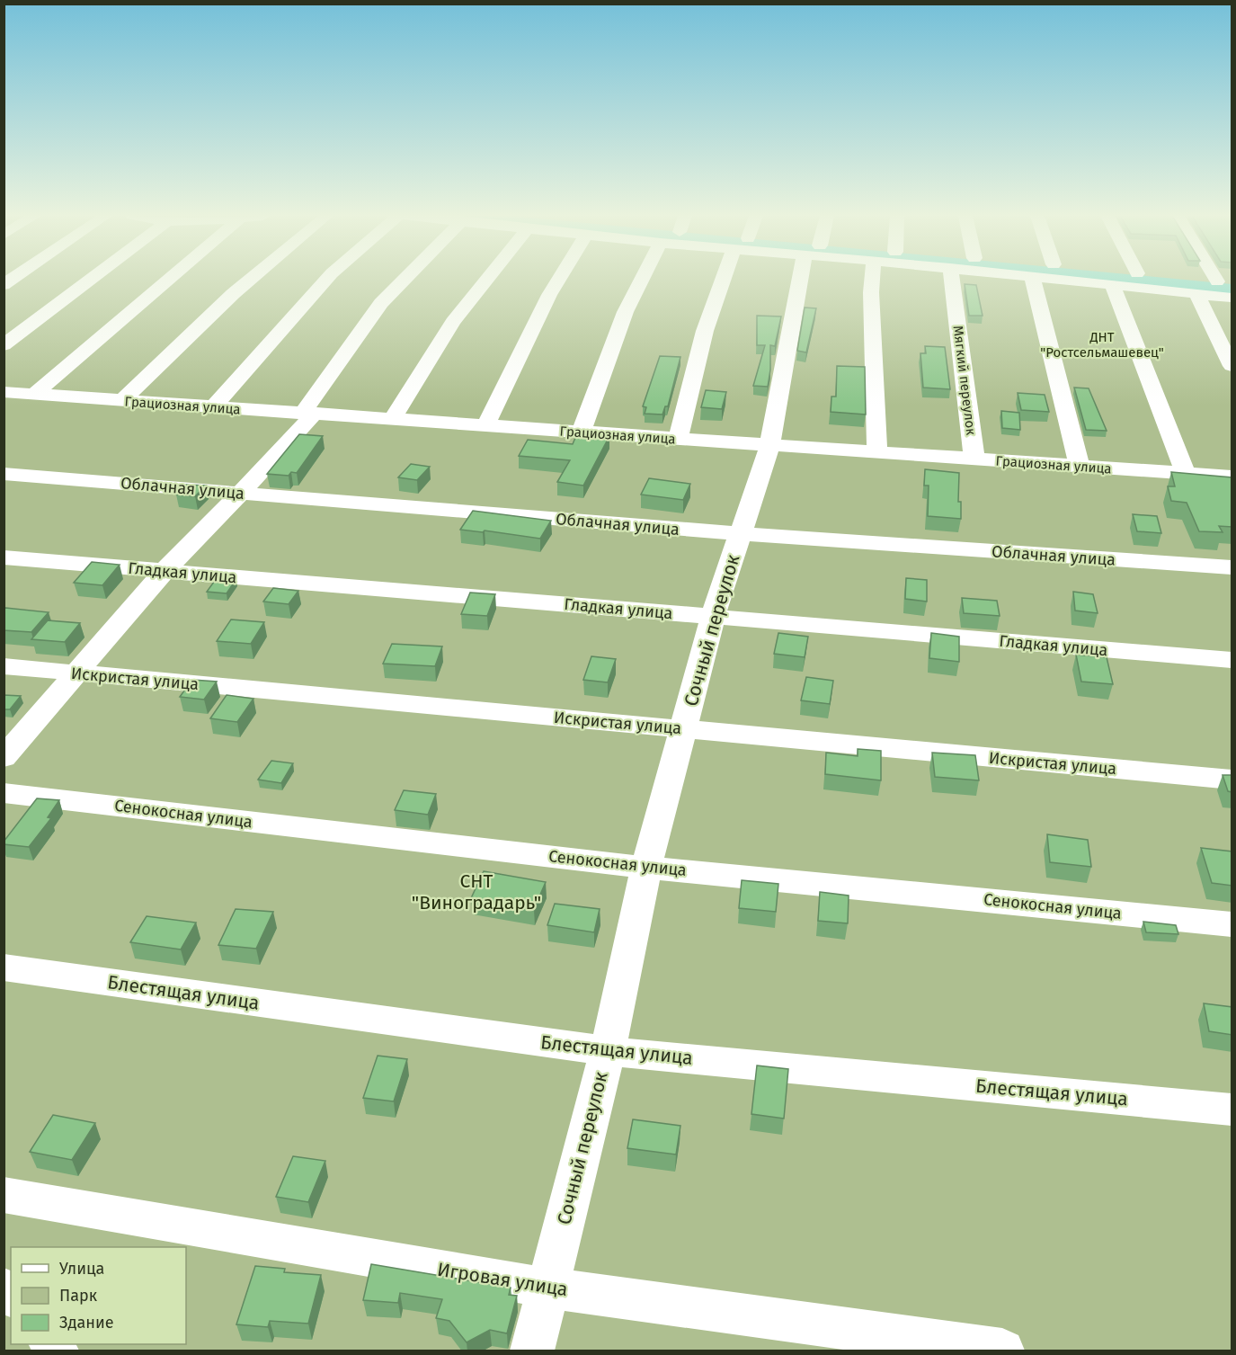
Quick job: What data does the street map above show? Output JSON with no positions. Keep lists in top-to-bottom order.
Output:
{
  "streets": {
    "street": [
      "Мягкий переулок",
      "Грациозная улица",
      "Облачная улица",
      "Гладкая улица",
      "Сочный переулок",
      "Искристая улица",
      "Сенокосная улица",
      "Блестящая улица",
      "Игровая улица"
    ]
  },
  "crossings": [
    ["Мягкий переулок", "Грациозная улица"],
    ["Грациозная улица", "Сочный переулок"],
    ["Облачная улица", "Сочный переулок"],
    ["Гладкая улица", "Сочный переулок"],
    ["Сочный переулок", "Искристая улица"],
    ["Сочный переулок", "Сенокосная улица"],
    ["Сочный переулок", "Блестящая улица"],
    ["Сочный переулок", "Игровая улица"]
  ],
  "parks": ["ДНТ \"Ростсельмашевец\"", "СНТ \"Виноградарь\""],
  "legend": ["Улица", "Парк", "Здание"]
}
